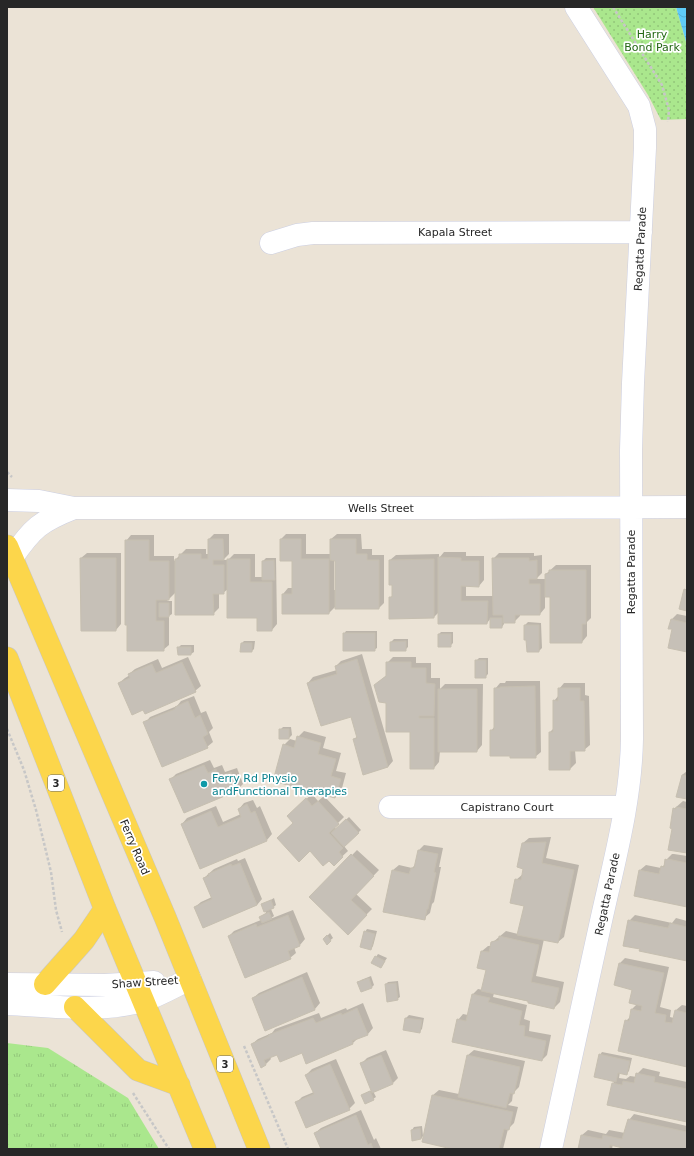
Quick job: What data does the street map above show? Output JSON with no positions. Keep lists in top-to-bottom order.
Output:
{
  "streets": {
    "main road": ["3", "Ferry Road"],
    "street": [
      "Kapala Street",
      "Regatta Parade",
      "Wells Street",
      "Capistrano Court",
      "Shaw Street"
    ]
  },
  "crossings": [
    ["Kapala Street", "Regatta Parade"],
    ["Regatta Parade", "Wells Street"],
    ["Regatta Parade", "Capistrano Court"],
    ["Wells Street", "Ferry Road"],
    ["3", "Shaw Street"],
    ["Ferry Road", "Shaw Street"]
  ],
  "parks": ["Harry Bond Park"],
  "places": ["Ferry Rd Physio andFunctional Therapies"]
}
